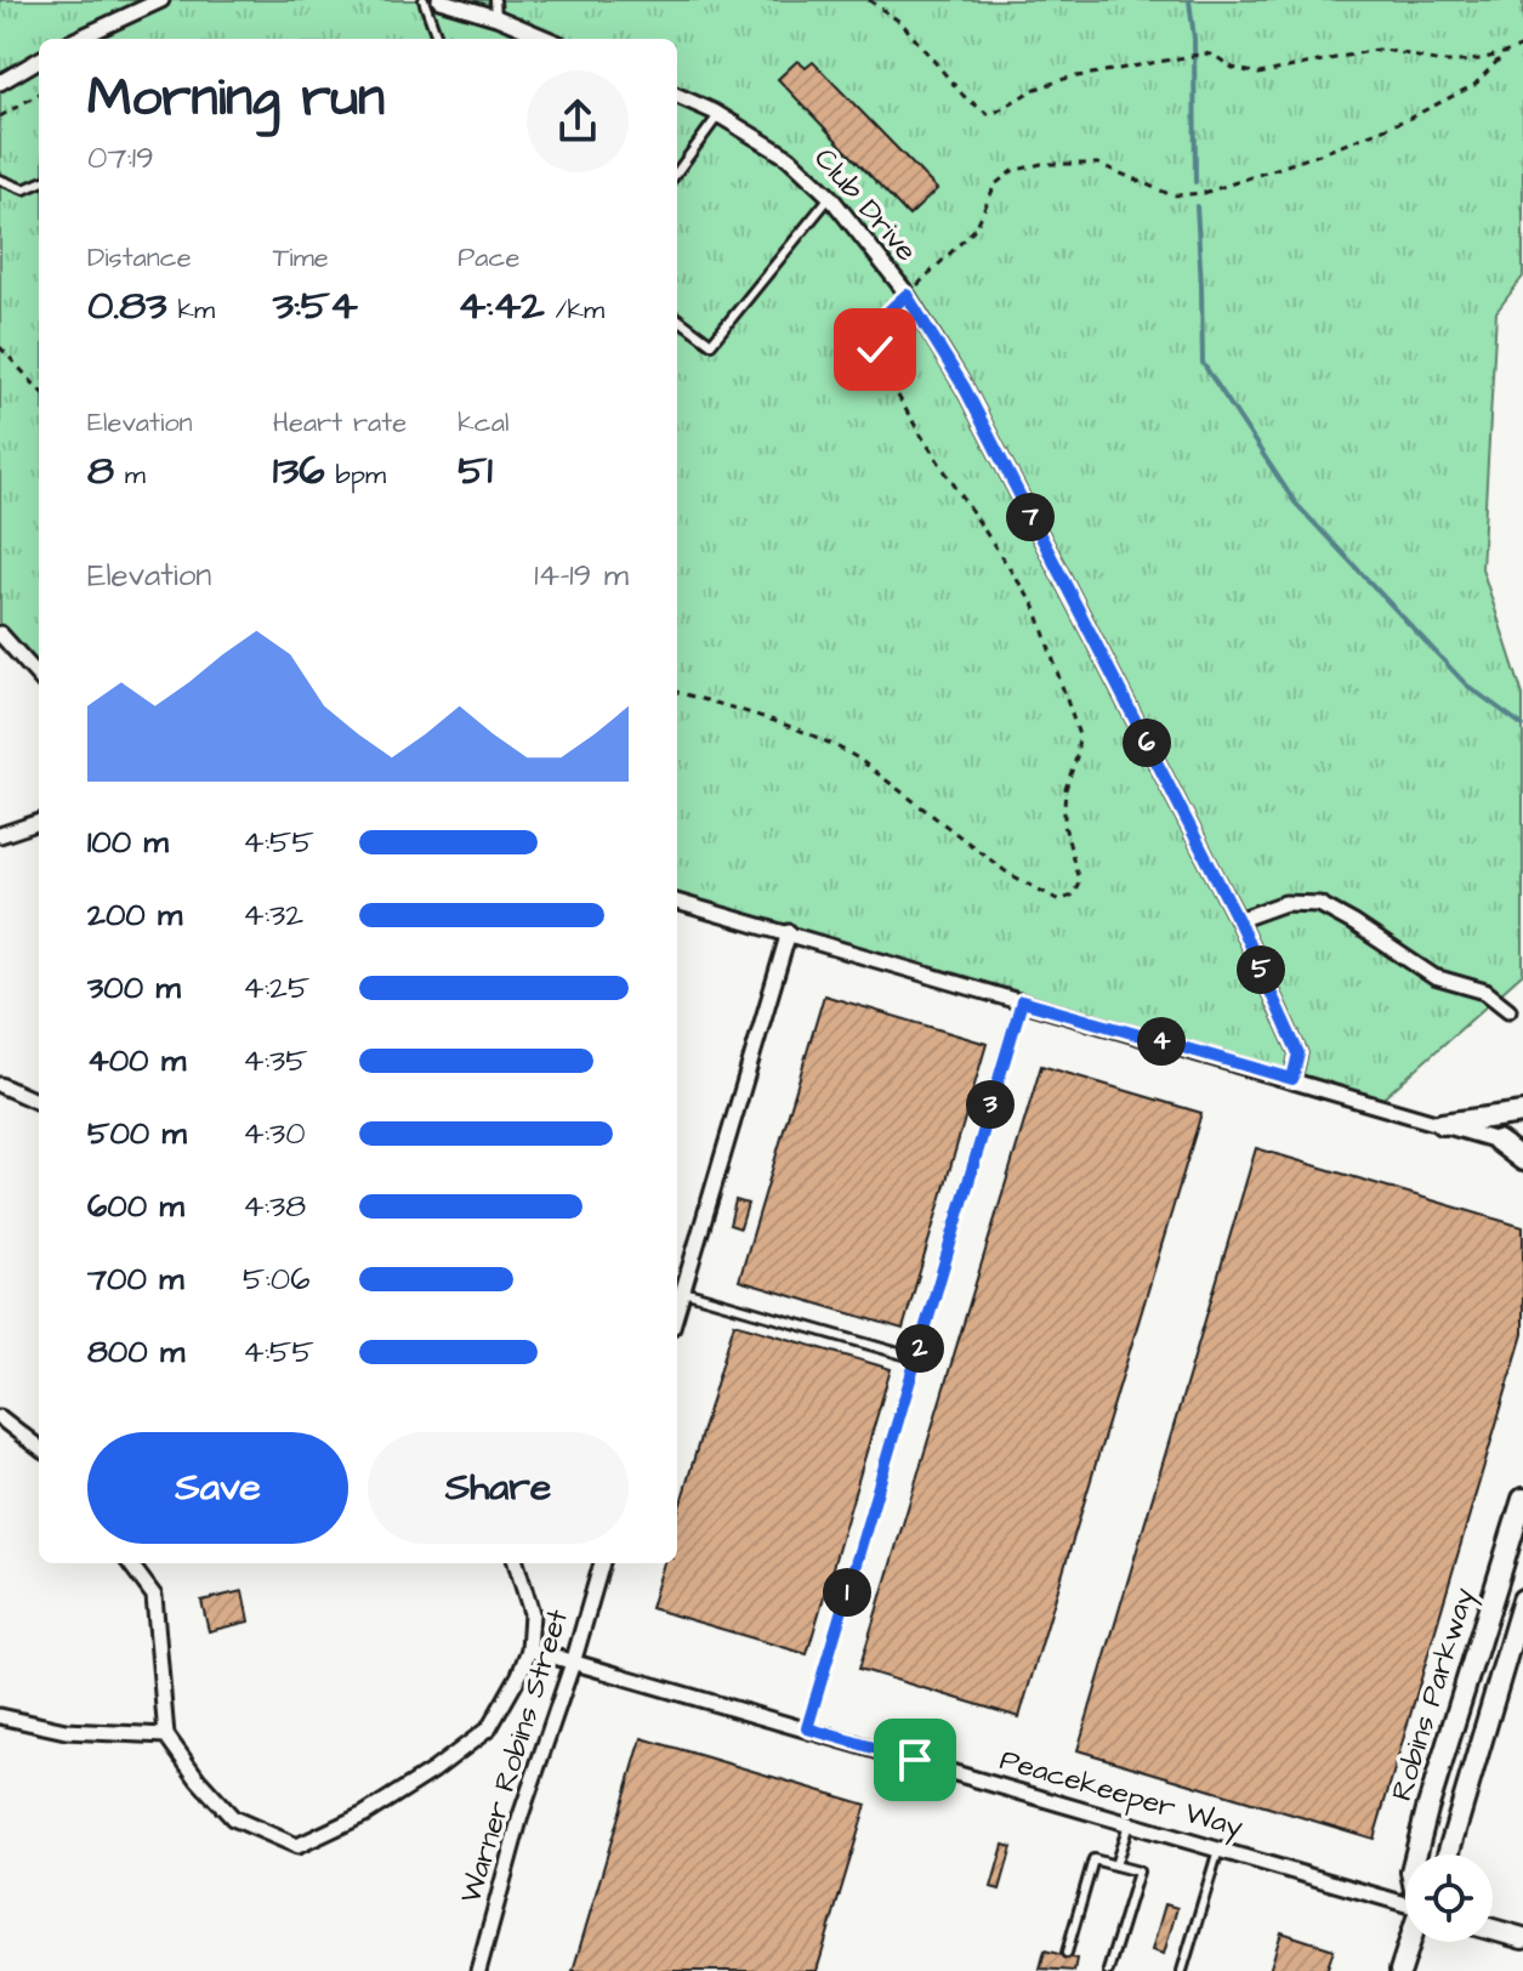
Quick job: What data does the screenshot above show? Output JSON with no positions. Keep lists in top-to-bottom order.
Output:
{
  "streets": {
    "street": [
      "Club Drive",
      "Robins Parkway",
      "Warner Robins Street",
      "Peacekeeper Way"
    ]
  },
  "crossings": [
    ["Warner Robins Street", "Peacekeeper Way"]
  ],
  "page": {
    "heading": ["Morning run", "07:19"],
    "stats": [
      ["Distance", "0.83 km"],
      ["Time", "3:54"],
      ["Pace", "4:42 /km"],
      ["Elevation", "8 m"],
      ["Heart rate", "136 bpm"],
      ["kcal", "51"]
    ],
    "pins": [
      "7",
      "6",
      "5",
      "4",
      "3",
      "2",
      "1"
    ],
    "chart": ["Elevation", "14–19 m"],
    "list": [
      {
        "name": "100 m",
        "note": "4:55"
      },
      {
        "name": "200 m",
        "note": "4:32"
      },
      {
        "name": "300 m",
        "note": "4:25"
      },
      {
        "name": "400 m",
        "note": "4:35"
      },
      {
        "name": "500 m",
        "note": "4:30"
      },
      {
        "name": "600 m",
        "note": "4:38"
      },
      {
        "name": "700 m",
        "note": "5:06"
      },
      {
        "name": "800 m",
        "note": "4:55"
      }
    ],
    "buttons": ["Save", "Share"]
  }
}
